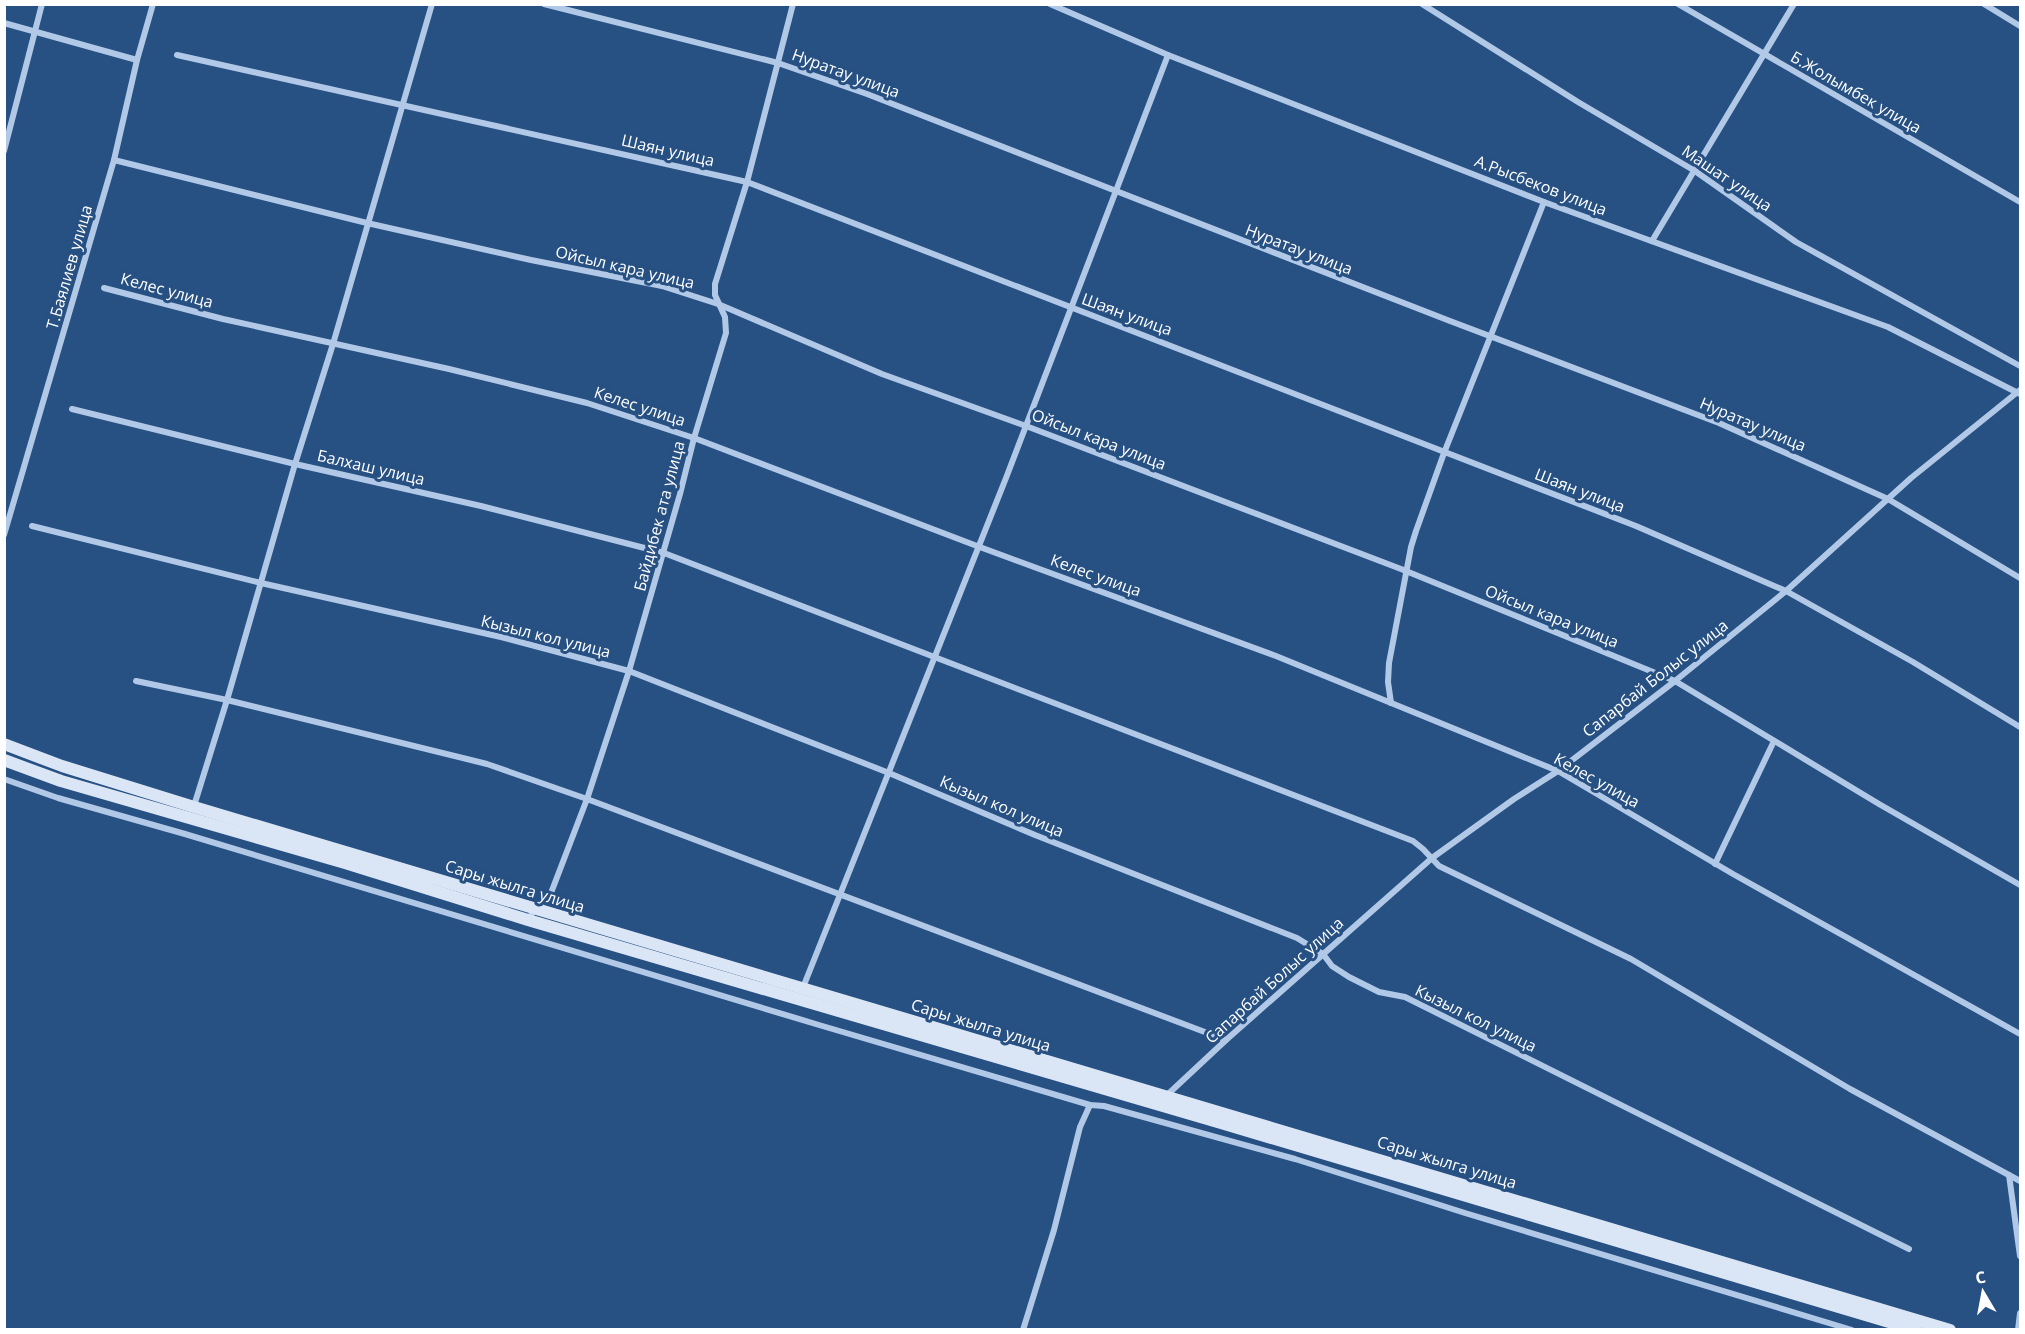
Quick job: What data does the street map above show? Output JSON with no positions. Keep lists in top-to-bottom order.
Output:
{
  "streets": {
    "main road": ["Сары жылга улица"],
    "street": [
      "Нуратау улица",
      "Б.Жолымбек улица",
      "Шаян улица",
      "Машат улица",
      "А.Рысбеков улица",
      "Т.Баялиев улица",
      "Ойсыл кара улица",
      "Келес улица",
      "Балхаш улица",
      "Байдибек ата улица",
      "Кызыл кол улица",
      "Сапарбай Болыс улица"
    ]
  },
  "crossings": [
    ["Нуратау улица", "Байдибек ата улица"],
    ["Нуратау улица", "Сапарбай Болыс улица"],
    ["Шаян улица", "Байдибек ата улица"],
    ["Шаян улица", "Сапарбай Болыс улица"],
    ["А.Рысбеков улица", "Сапарбай Болыс улица"],
    ["Т.Баялиев улица", "Ойсыл кара улица"],
    ["Ойсыл кара улица", "Байдибек ата улица"],
    ["Ойсыл кара улица", "Сапарбай Болыс улица"],
    ["Келес улица", "Байдибек ата улица"],
    ["Келес улица", "Сапарбай Болыс улица"],
    ["Балхаш улица", "Байдибек ата улица"],
    ["Балхаш улица", "Сапарбай Болыс улица"],
    ["Байдибек ата улица", "Кызыл кол улица"],
    ["Байдибек ата улица", "Сары жылга улица"],
    ["Кызыл кол улица", "Сапарбай Болыс улица"],
    ["Сапарбай Болыс улица", "Сары жылга улица"]
  ],
  "north": "top"
}
